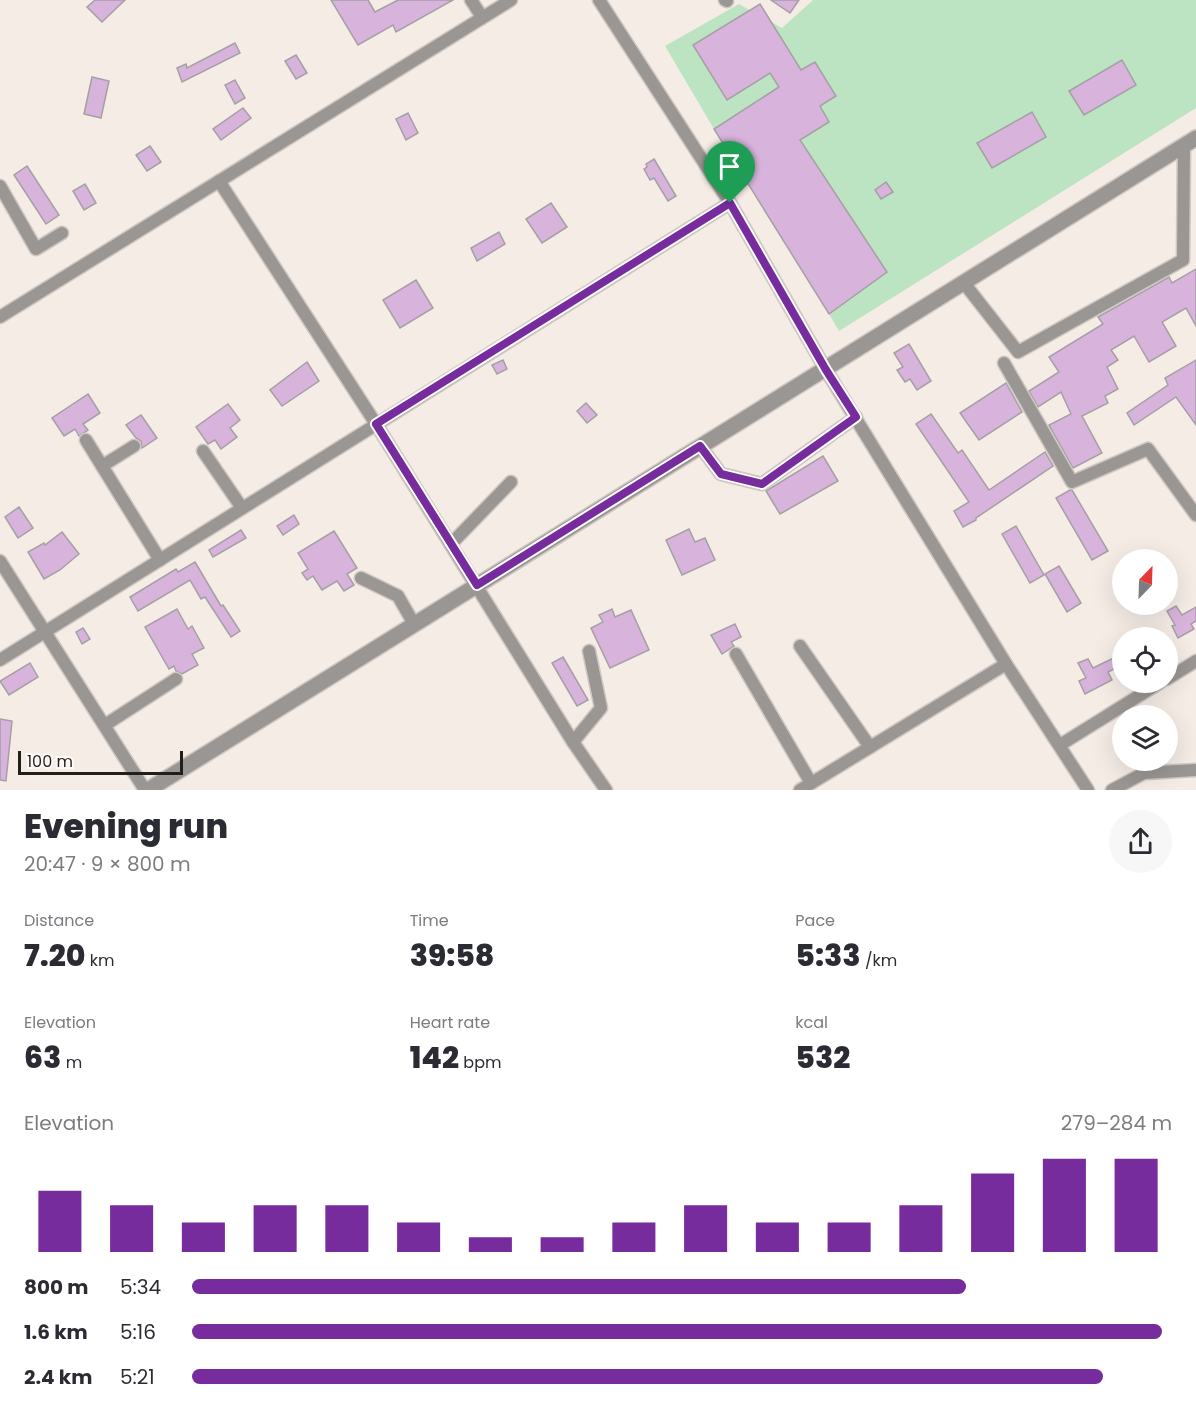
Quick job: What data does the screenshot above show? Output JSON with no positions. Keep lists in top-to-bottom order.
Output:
{
  "scale_bar": "100 m",
  "north": "top right",
  "page": {
    "scale": "100 m",
    "heading": ["Evening run", "20:47 · 9 × 800 m"],
    "stats": [
      ["Distance", "7.20 km"],
      ["Time", "39:58"],
      ["Pace", "5:33 /km"],
      ["Elevation", "63 m"],
      ["Heart rate", "142 bpm"],
      ["kcal", "532"]
    ],
    "chart": ["Elevation", "279–284 m"],
    "list": [
      {
        "name": "800 m",
        "note": "5:34"
      },
      {
        "name": "1.6 km",
        "note": "5:16"
      },
      {
        "name": "2.4 km",
        "note": "5:21"
      }
    ]
  }
}
